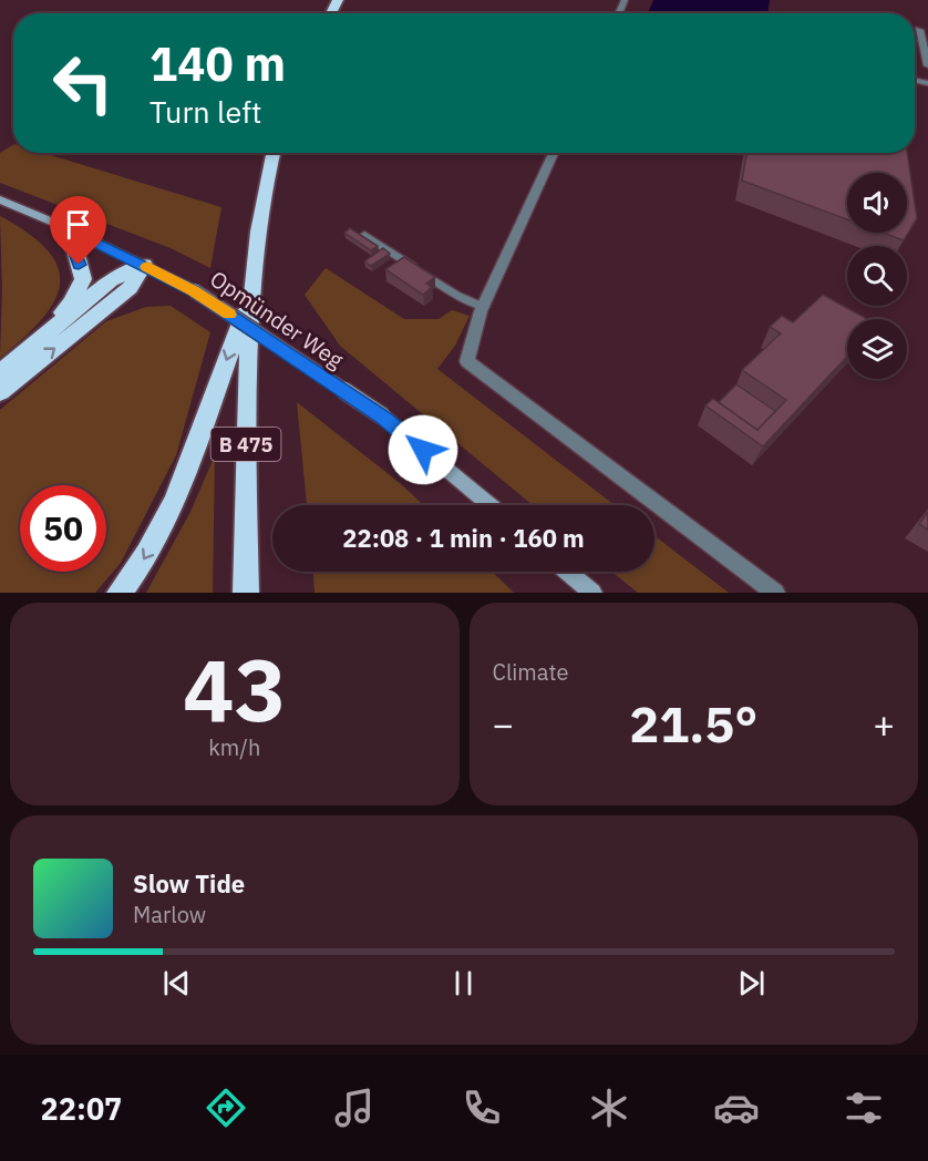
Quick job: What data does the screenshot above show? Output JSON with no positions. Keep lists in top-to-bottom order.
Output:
{
  "streets": {
    "highway": ["B 475"],
    "main road": ["Opmünder Weg"]
  },
  "page": {
    "turn": ["140 m", "Turn left"],
    "limit": "50",
    "trip": "22:08 · 1 min · 160 m",
    "tile": [
      ["43", "km/h"],
      "Climate"
    ],
    "heat": ["−", "21.5°", "+"],
    "song": ["Slow Tide", "Marlow"],
    "tabs": "22:07"
  }
}
